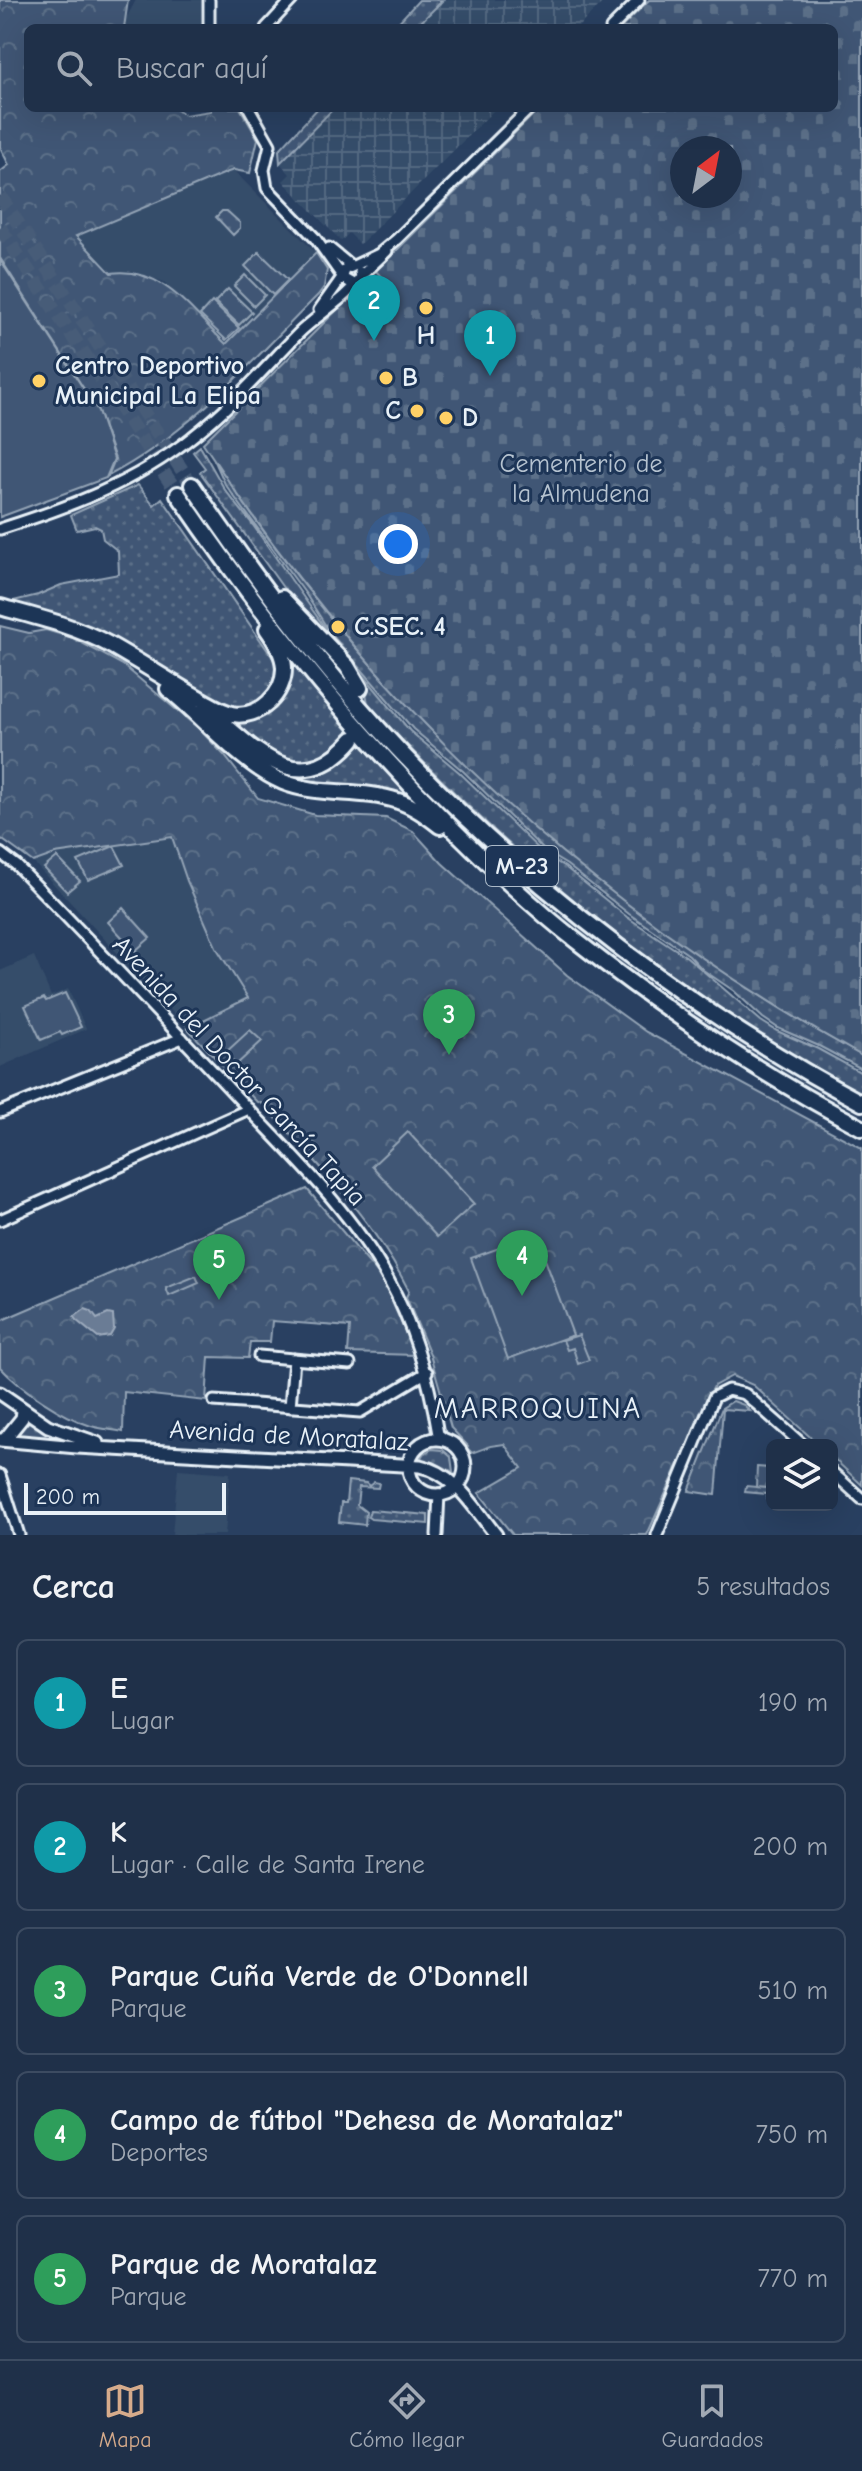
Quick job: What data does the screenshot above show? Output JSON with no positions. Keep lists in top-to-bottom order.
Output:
{
  "streets": {
    "highway": ["M-23"],
    "main road": ["Avenida de Moratalaz"],
    "street": ["Avenida del Doctor García Tapia"]
  },
  "districts": ["MARROQUINA"],
  "parks": ["Cementerio de la Almudena"],
  "places": [
    "H",
    "B",
    "Centro Deportivo Municipal La Elipa",
    "C",
    "D",
    "C.SEC. 4"
  ],
  "scale_bar": "200 m",
  "north": "top right",
  "page": {
    "search": "Buscar aquí",
    "pins": [
      "2",
      "1",
      "3",
      "4",
      "5"
    ],
    "scale": "200 m",
    "heading": ["Cerca", "5 resultados"],
    "list": [
      {
        "mark": "1",
        "name": "E",
        "note": "Lugar",
        "value": "190 m"
      },
      {
        "mark": "2",
        "name": "K",
        "note": "Lugar · Calle de Santa Irene",
        "value": "200 m"
      },
      {
        "mark": "3",
        "name": "Parque Cuña Verde de O'Donnell",
        "note": "Parque",
        "value": "510 m"
      },
      {
        "mark": "4",
        "name": "Campo de fútbol \"Dehesa de Moratalaz\"",
        "note": "Deportes",
        "value": "750 m"
      },
      {
        "mark": "5",
        "name": "Parque de Moratalaz",
        "note": "Parque",
        "value": "770 m"
      }
    ],
    "nav": ["Mapa", "Cómo llegar", "Guardados"]
  }
}
